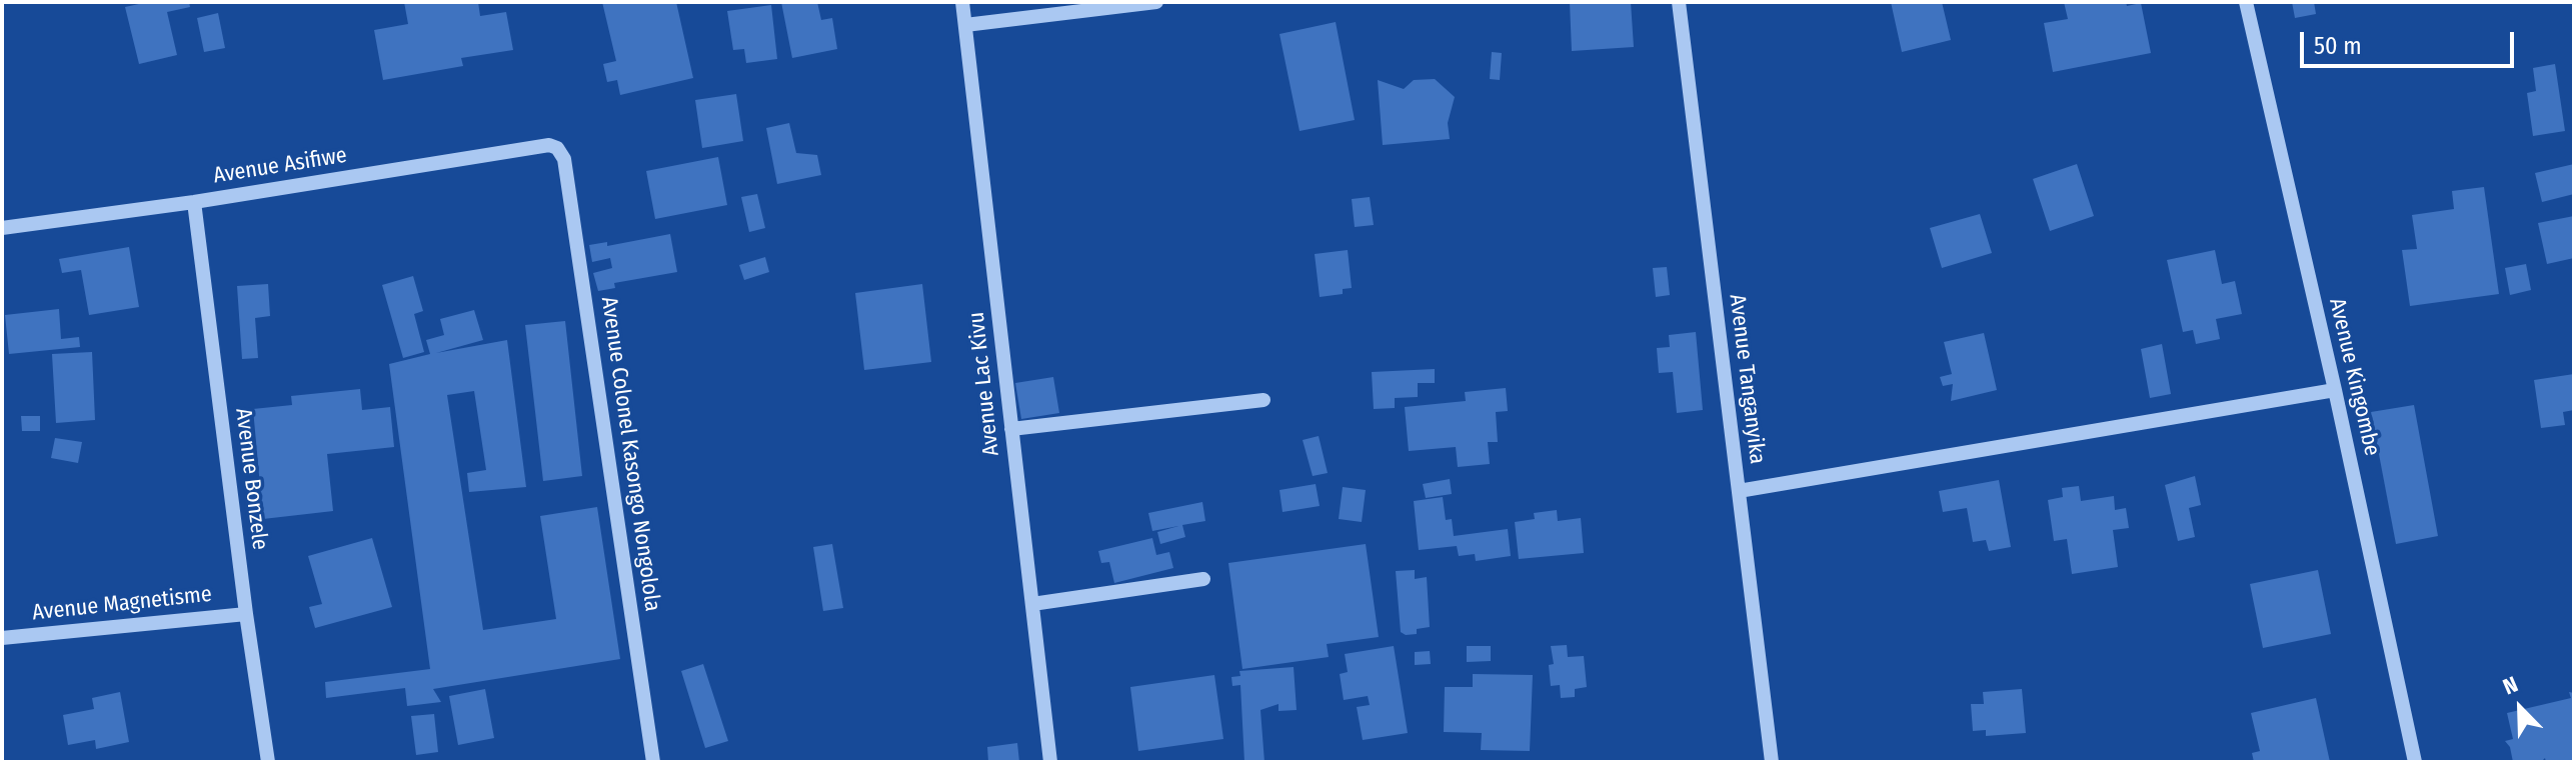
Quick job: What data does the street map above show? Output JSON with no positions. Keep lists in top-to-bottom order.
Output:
{
  "streets": {
    "street": [
      "Avenue Asifiwe",
      "Avenue Kingombe",
      "Avenue Tanganyika",
      "Avenue Lac Kivu",
      "Avenue Colonel Kasongo Nongolola",
      "Avenue Bonzele",
      "Avenue Magnetisme"
    ]
  },
  "crossings": [
    ["Avenue Asifiwe", "Avenue Colonel Kasongo Nongolola"],
    ["Avenue Asifiwe", "Avenue Bonzele"],
    ["Avenue Bonzele", "Avenue Magnetisme"]
  ],
  "scale_bar": "50 m",
  "north": "top left"
}
